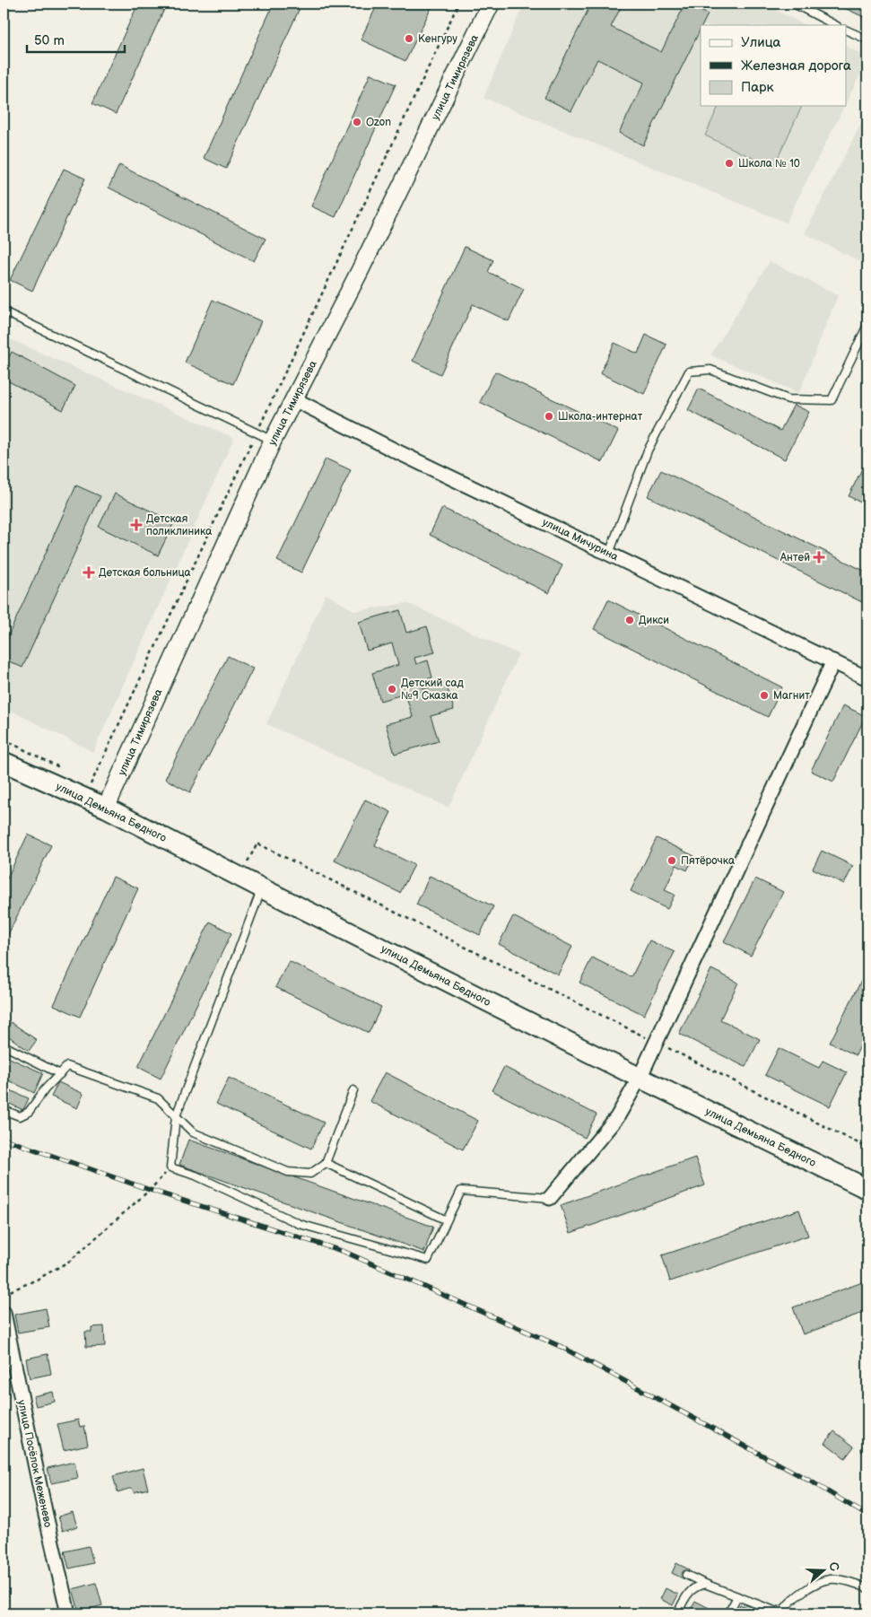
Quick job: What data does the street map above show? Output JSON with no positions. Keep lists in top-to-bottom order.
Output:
{
  "streets": {
    "main road": ["улица Демьяна Бедного"],
    "street": ["улица Тимирязева", "улица Мичурина", "улица Посёлок Меженево"]
  },
  "crossings": [
    ["улица Тимирязева", "улица Мичурина"],
    ["улица Тимирязева", "улица Демьяна Бедного"]
  ],
  "places": {
    "other": [
      "Кенгуру",
      "Ozon",
      "Школа № 10",
      "Школа-интернат",
      "Дикси",
      "Детский сад №9 Сказка",
      "Магнит",
      "Пятёрочка"
    ],
    "health": ["Детская поликлиника", "Антей", "Детская больница"]
  },
  "legend": ["Улица", "Железная дорога", "Парк"],
  "scale_bar": "50 m",
  "north": "right"
}
